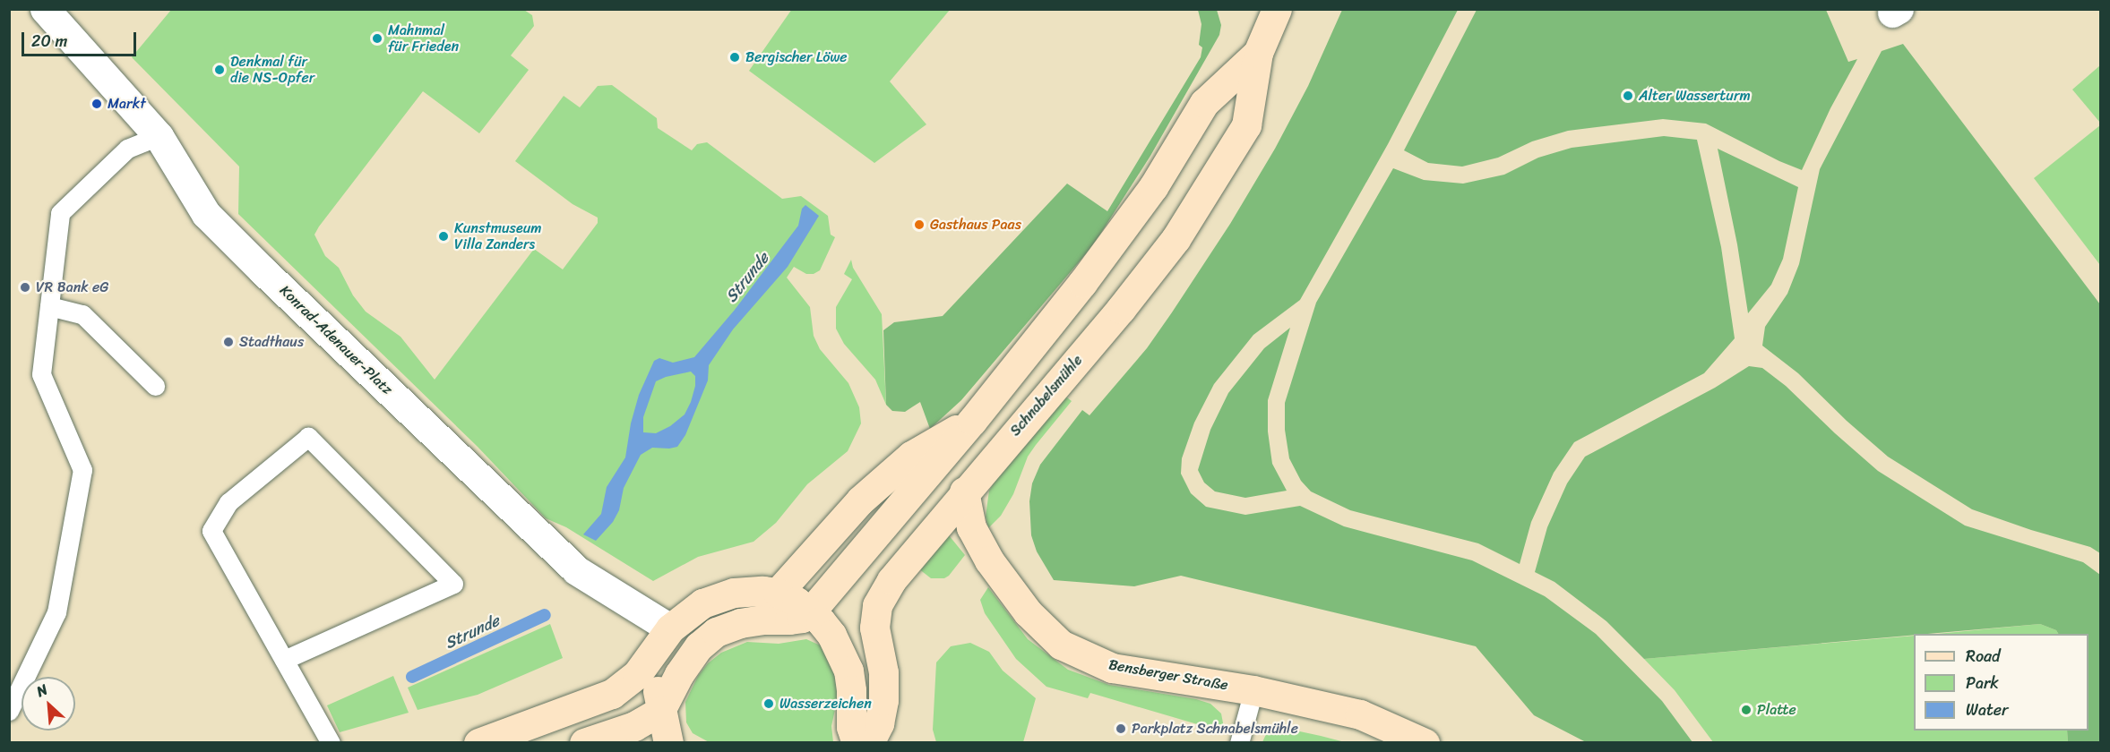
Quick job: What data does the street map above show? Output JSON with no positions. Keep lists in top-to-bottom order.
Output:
{
  "streets": {
    "main road": ["Schnabelsmühle", "Bensberger Straße"],
    "street": ["Konrad-Adenauer-Platz"]
  },
  "crossings": [
    ["Schnabelsmühle", "Bensberger Straße"]
  ],
  "water": ["Strunde"],
  "places": [
    "Mahnmal für Frieden",
    "Bergischer Löwe",
    "Denkmal für die NS-Opfer",
    "Alter Wasserturm",
    "Markt",
    "Gasthaus Paas",
    "Kunstmuseum Villa Zanders",
    "VR Bank eG",
    "Stadthaus",
    "Wasserzeichen",
    "Platte",
    "Parkplatz Schnabelsmühle"
  ],
  "legend": ["Road", "Park", "Water"],
  "scale_bar": "20 m",
  "north": "top left"
}
